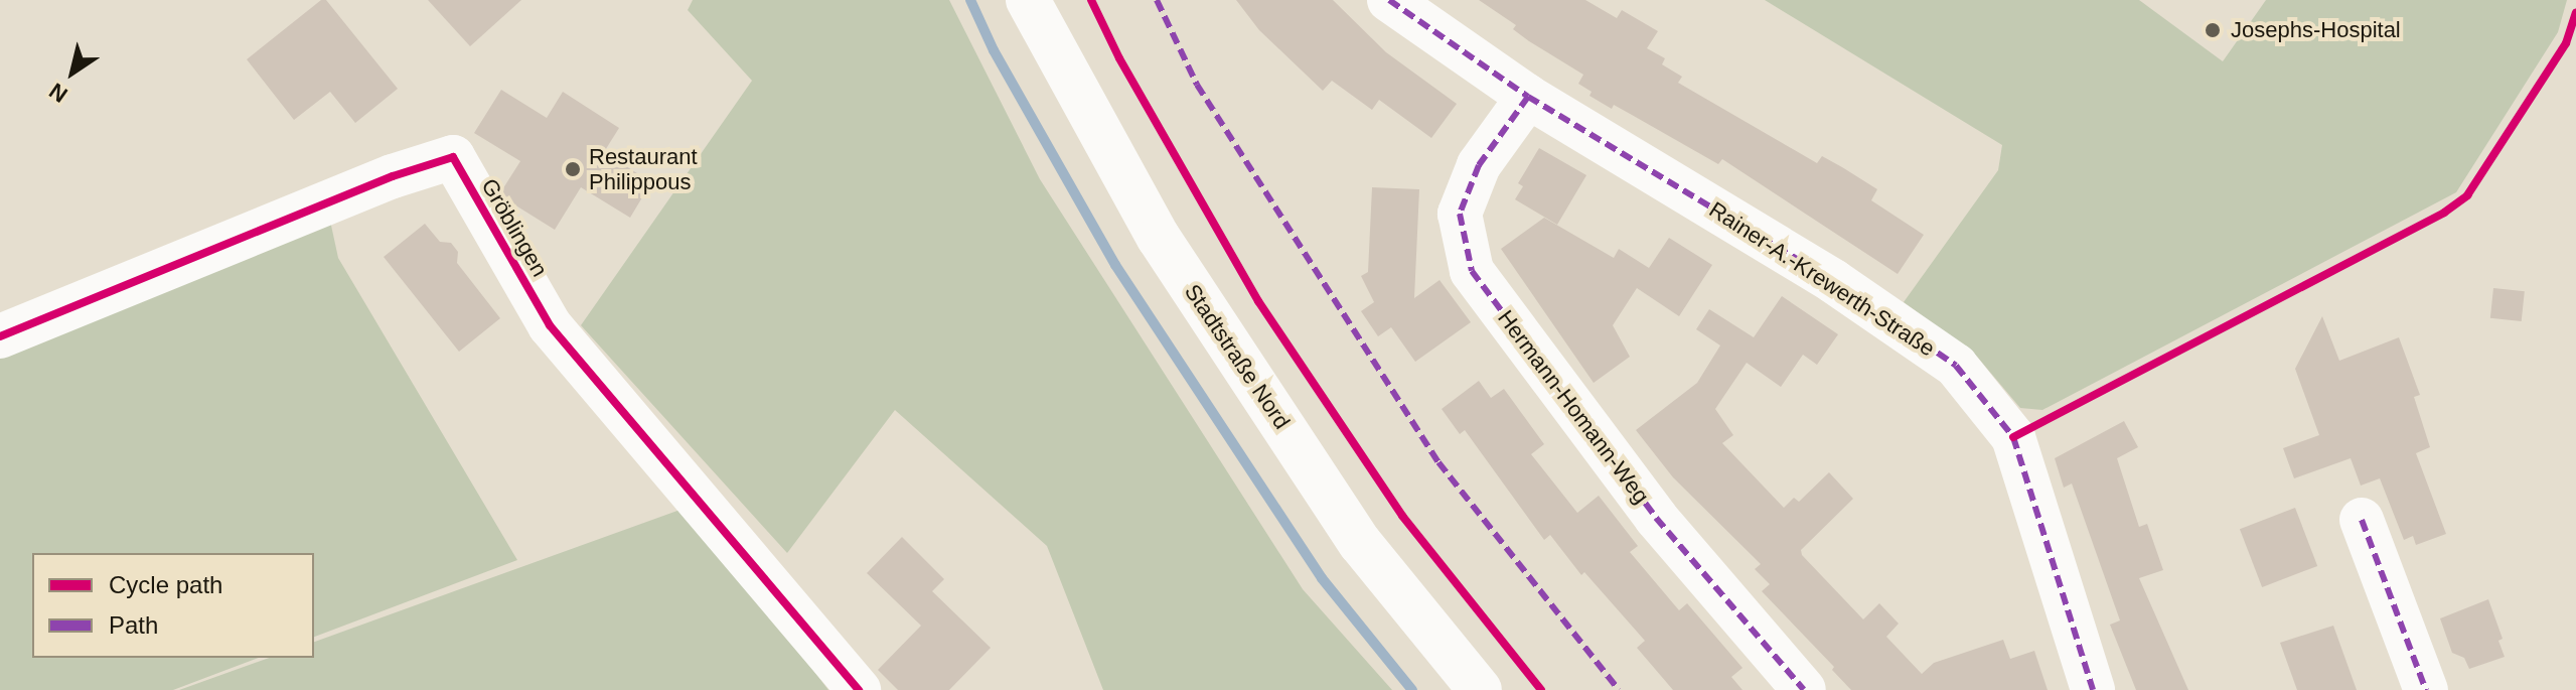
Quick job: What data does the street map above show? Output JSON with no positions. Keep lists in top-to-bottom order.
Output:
{
  "streets": {
    "street": [
      "Gröblingen",
      "Rainer-A.-Krewerth-Straße",
      "Stadtstraße Nord",
      "Hermann-Homann-Weg"
    ]
  },
  "crossings": [
    ["Rainer-A.-Krewerth-Straße", "Hermann-Homann-Weg"]
  ],
  "places": ["Josephs-Hospital", "Restaurant Philippous"],
  "legend": ["Cycle path", "Path"],
  "north": "bottom left"
}
